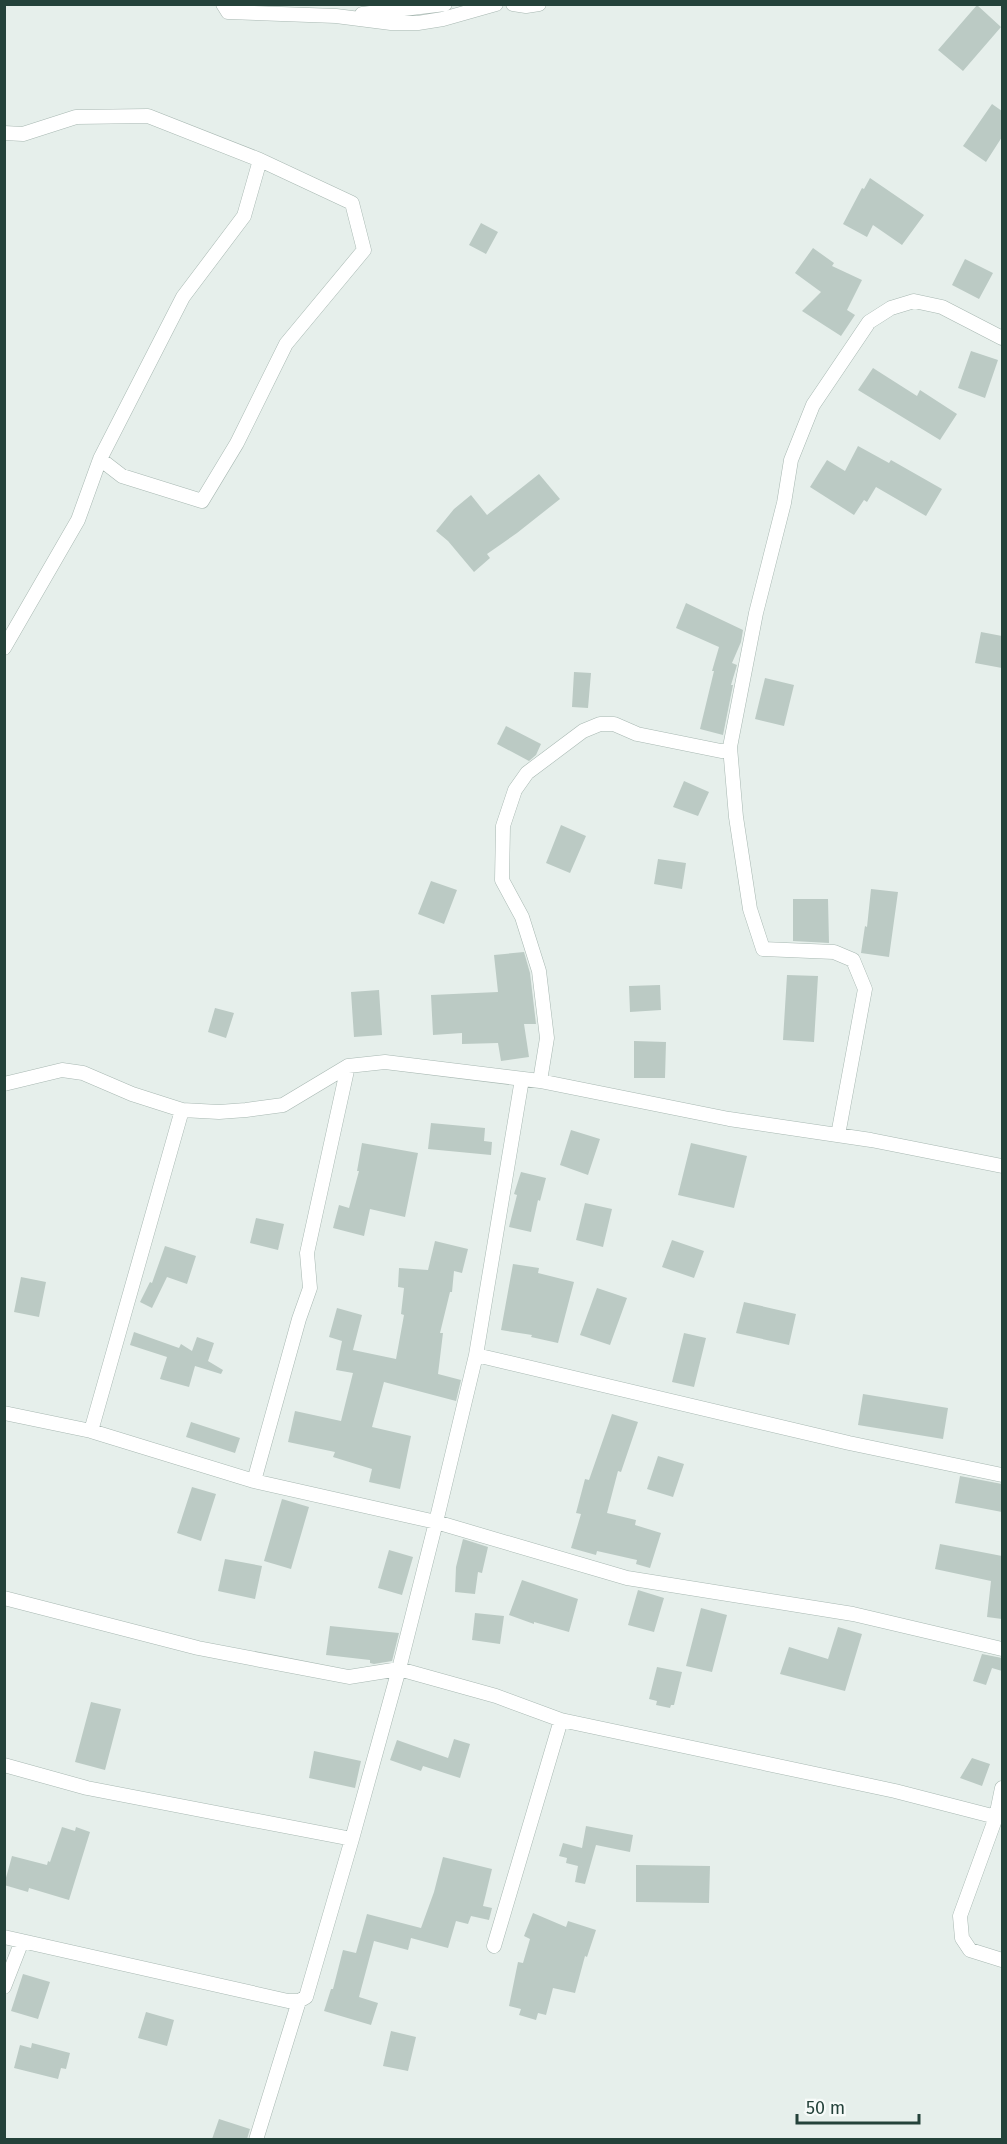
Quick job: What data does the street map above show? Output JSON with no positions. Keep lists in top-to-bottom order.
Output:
{
  "scale_bar": "50 m"
}
